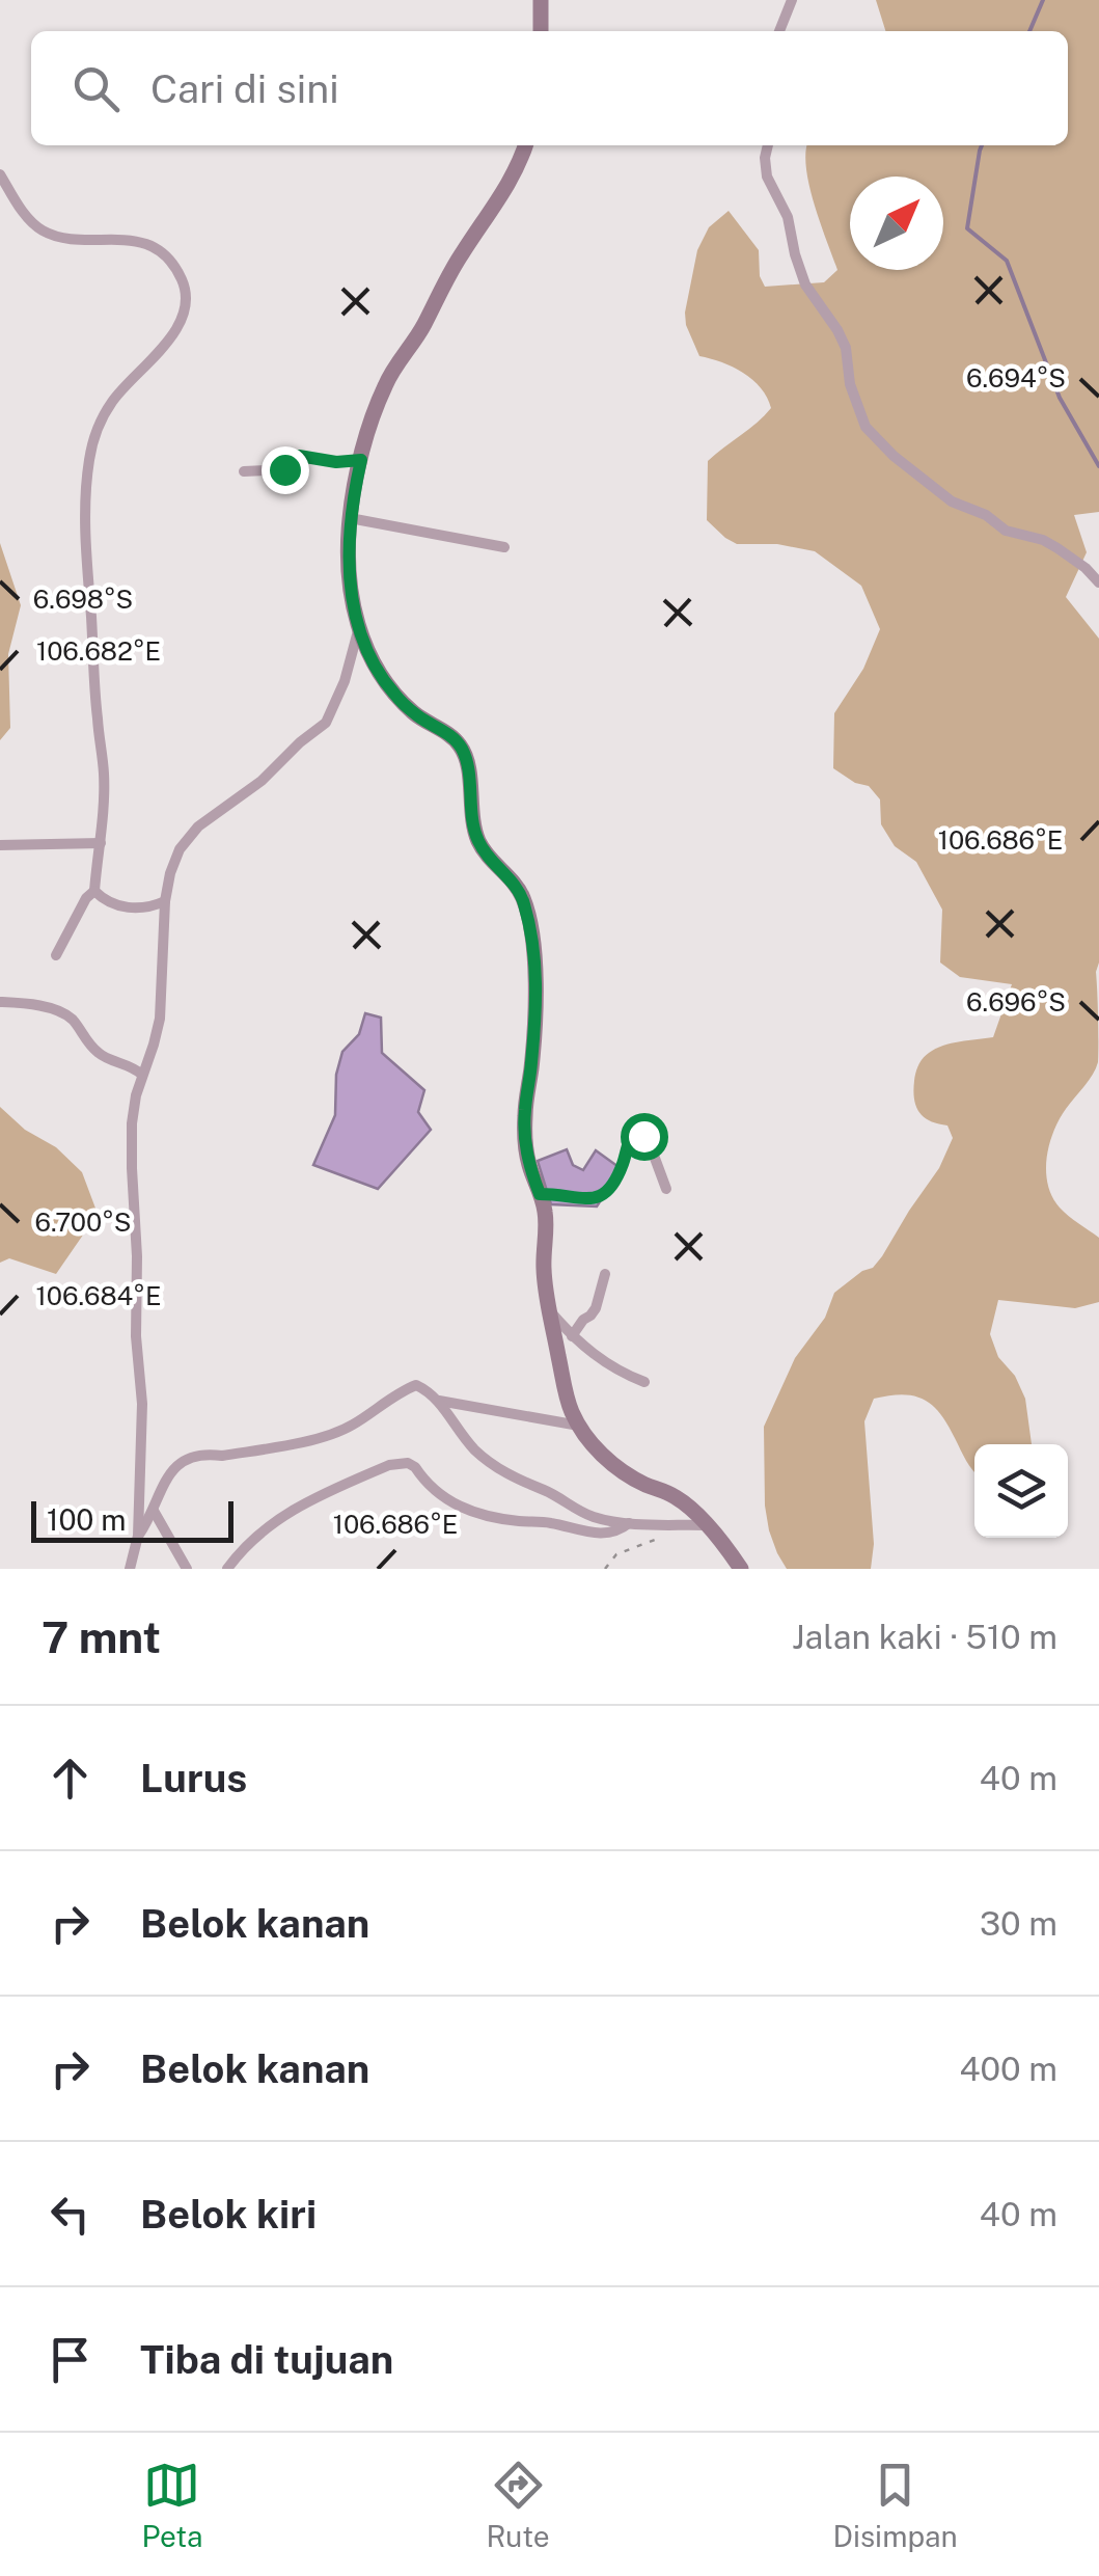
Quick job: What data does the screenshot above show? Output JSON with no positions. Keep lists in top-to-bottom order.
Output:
{
  "scale_bar": "100 m",
  "north": "top right",
  "page": {
    "search": "Cari di sini",
    "scale": "100 m",
    "heading": ["7 mnt", "Jalan kaki · 510 m"],
    "list": [
      ["Lurus", "40 m"],
      ["Belok kanan", "30 m"],
      ["Belok kanan", "400 m"],
      ["Belok kiri", "40 m"],
      "Tiba di tujuan"
    ],
    "nav": ["Peta", "Rute", "Disimpan"]
  },
  "coordinates": [
    "6.694°S",
    "6.698°S",
    "106.682°E",
    "106.686°E",
    "6.696°S",
    "6.700°S",
    "106.684°E"
  ]
}
